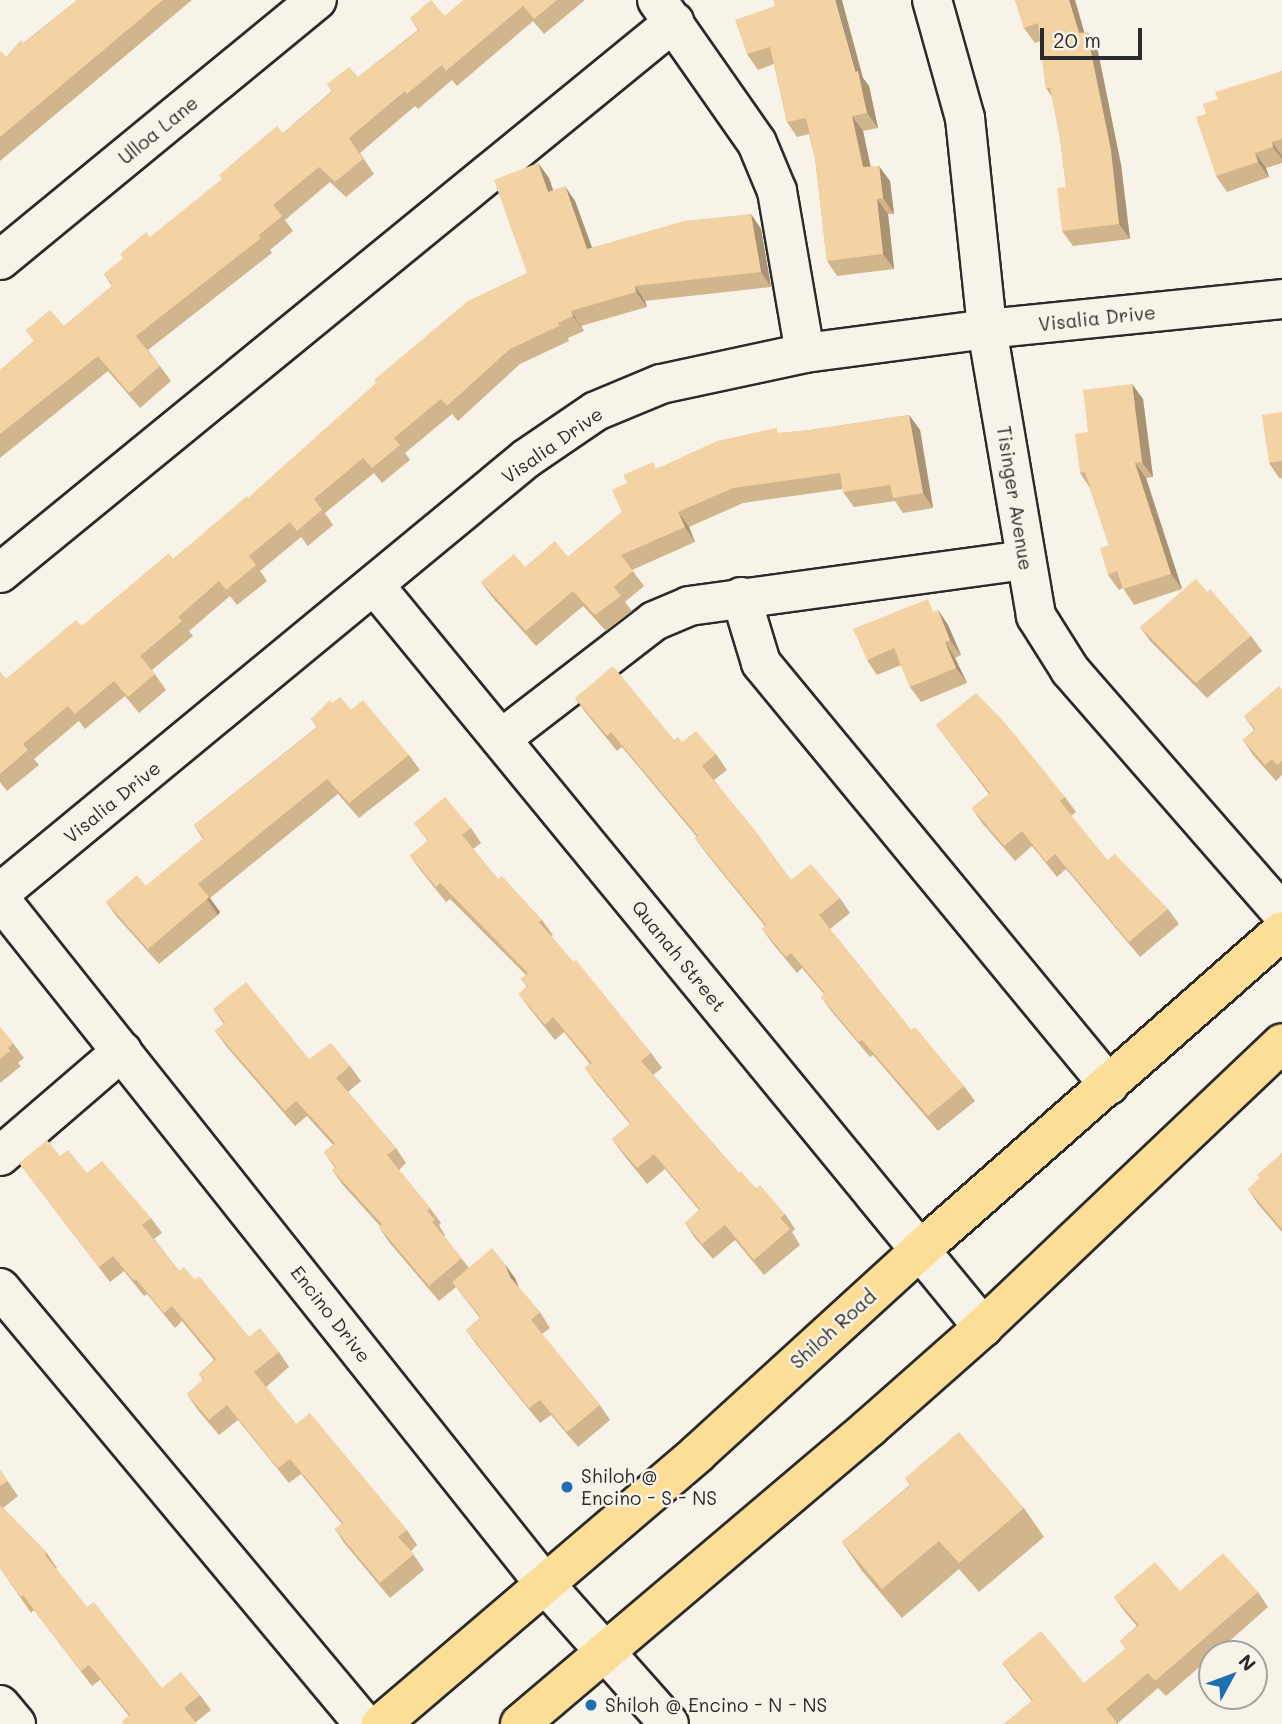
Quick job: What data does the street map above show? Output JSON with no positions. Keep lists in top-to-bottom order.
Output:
{
  "streets": {
    "main road": ["Shiloh Road"],
    "street": [
      "Ulloa Lane",
      "Visalia Drive",
      "Tisinger Avenue",
      "Quanah Street",
      "Encino Drive"
    ]
  },
  "crossings": [
    ["Visalia Drive", "Tisinger Avenue"],
    ["Visalia Drive", "Quanah Street"],
    ["Quanah Street", "Shiloh Road"],
    ["Encino Drive", "Shiloh Road"]
  ],
  "places": ["Shiloh @ Encino - S - NS", "Shiloh @ Encino - N - NS"],
  "scale_bar": "20 m",
  "north": "top right"
}
